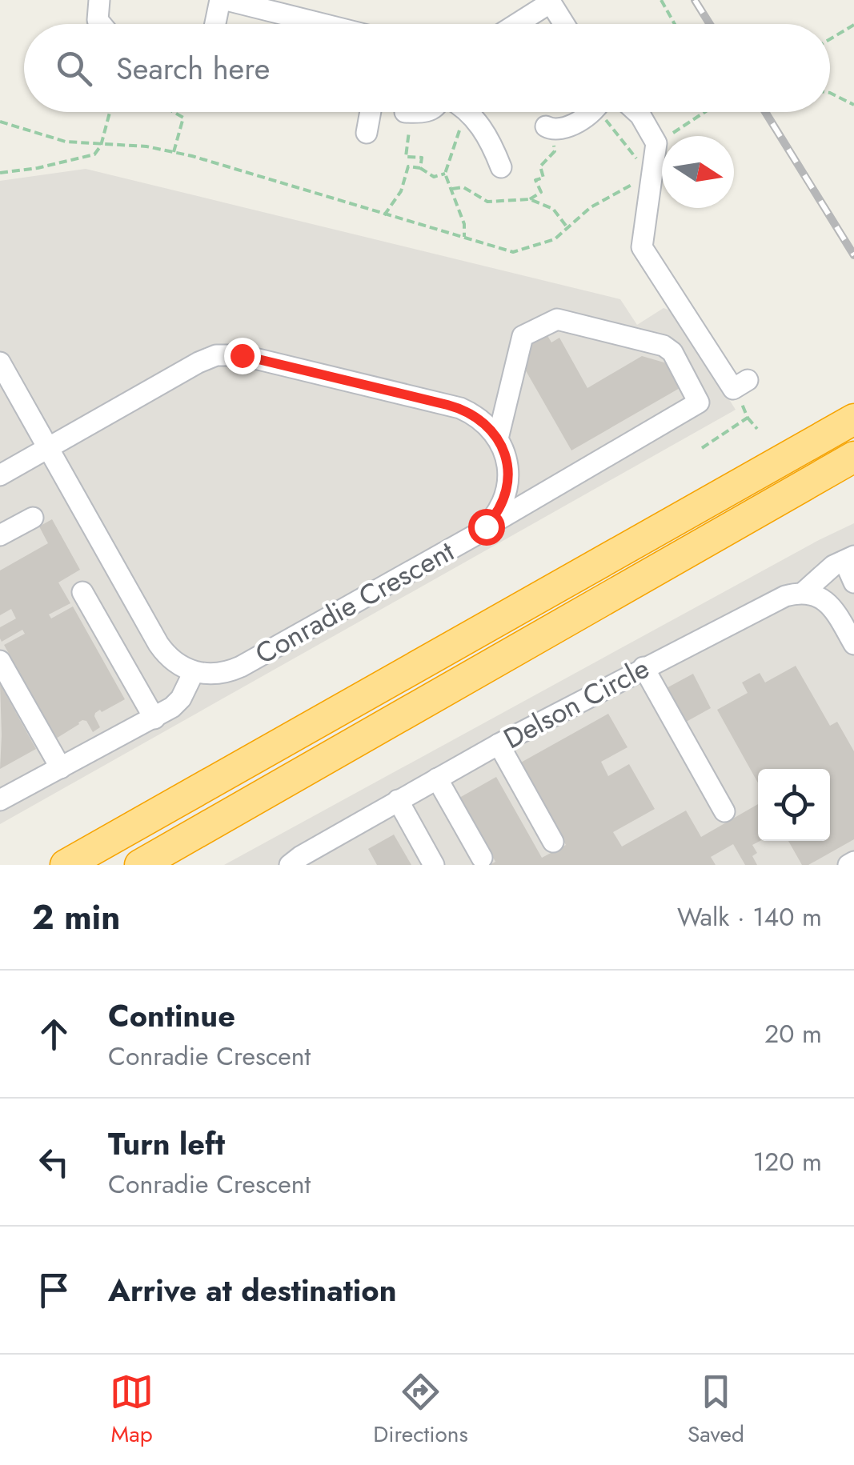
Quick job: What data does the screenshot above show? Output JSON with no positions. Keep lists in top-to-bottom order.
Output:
{
  "streets": {
    "street": ["Conradie Crescent", "Delson Circle"]
  },
  "north": "right",
  "page": {
    "search": "Search here",
    "heading": ["2 min", "Walk · 140 m"],
    "list": [
      ["Continue", "Conradie Crescent", "20 m"],
      ["Turn left", "Conradie Crescent", "120 m"],
      "Arrive at destination"
    ],
    "nav": ["Map", "Directions", "Saved"]
  }
}
